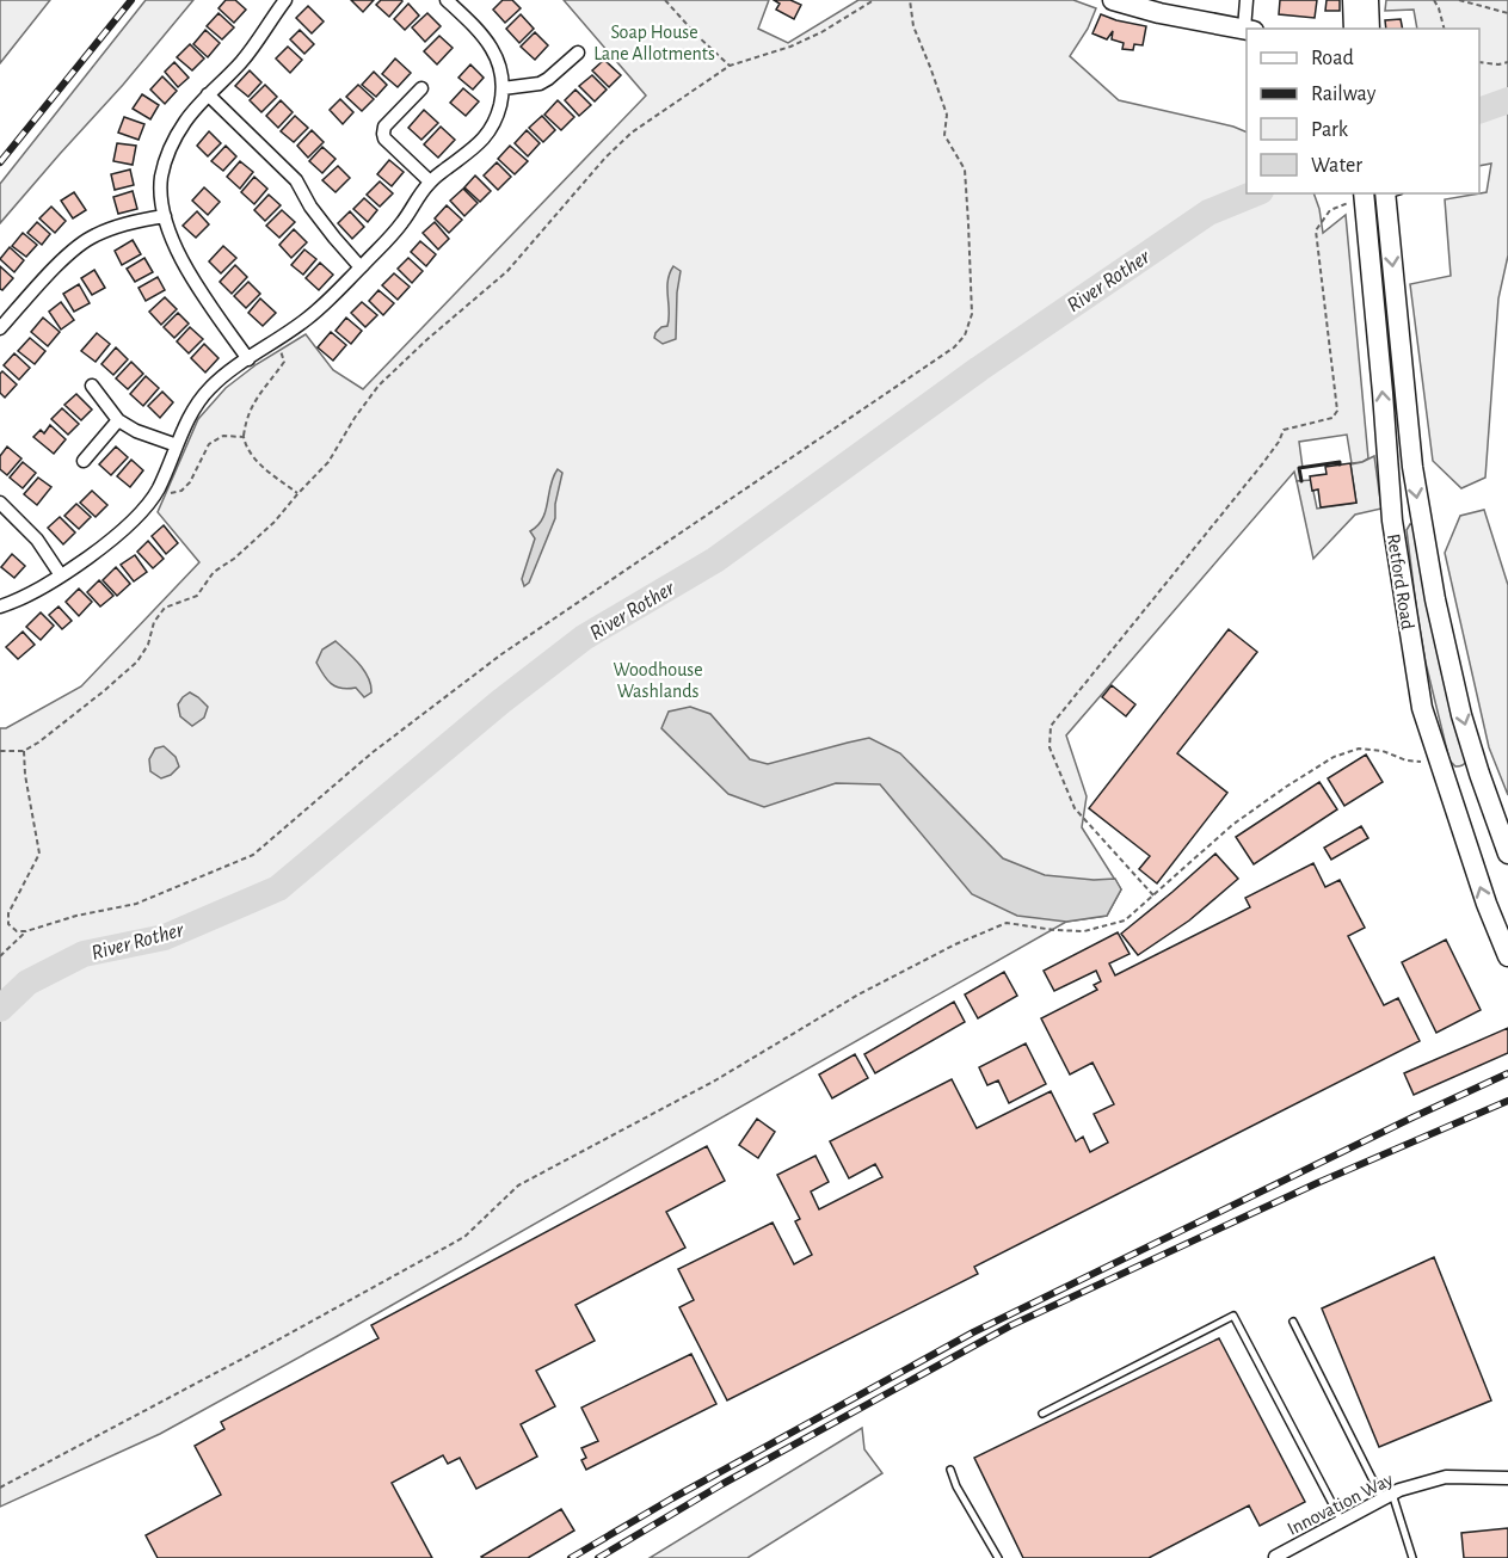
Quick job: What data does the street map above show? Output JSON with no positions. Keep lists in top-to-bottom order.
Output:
{
  "streets": {
    "main road": ["Retford Road"],
    "street": ["Innovation Way"]
  },
  "water": ["River Rother"],
  "parks": ["Soap House Lane Allotments", "Woodhouse Washlands"],
  "legend": [
    "Road",
    "Railway",
    "Park",
    "Water"
  ]
}
